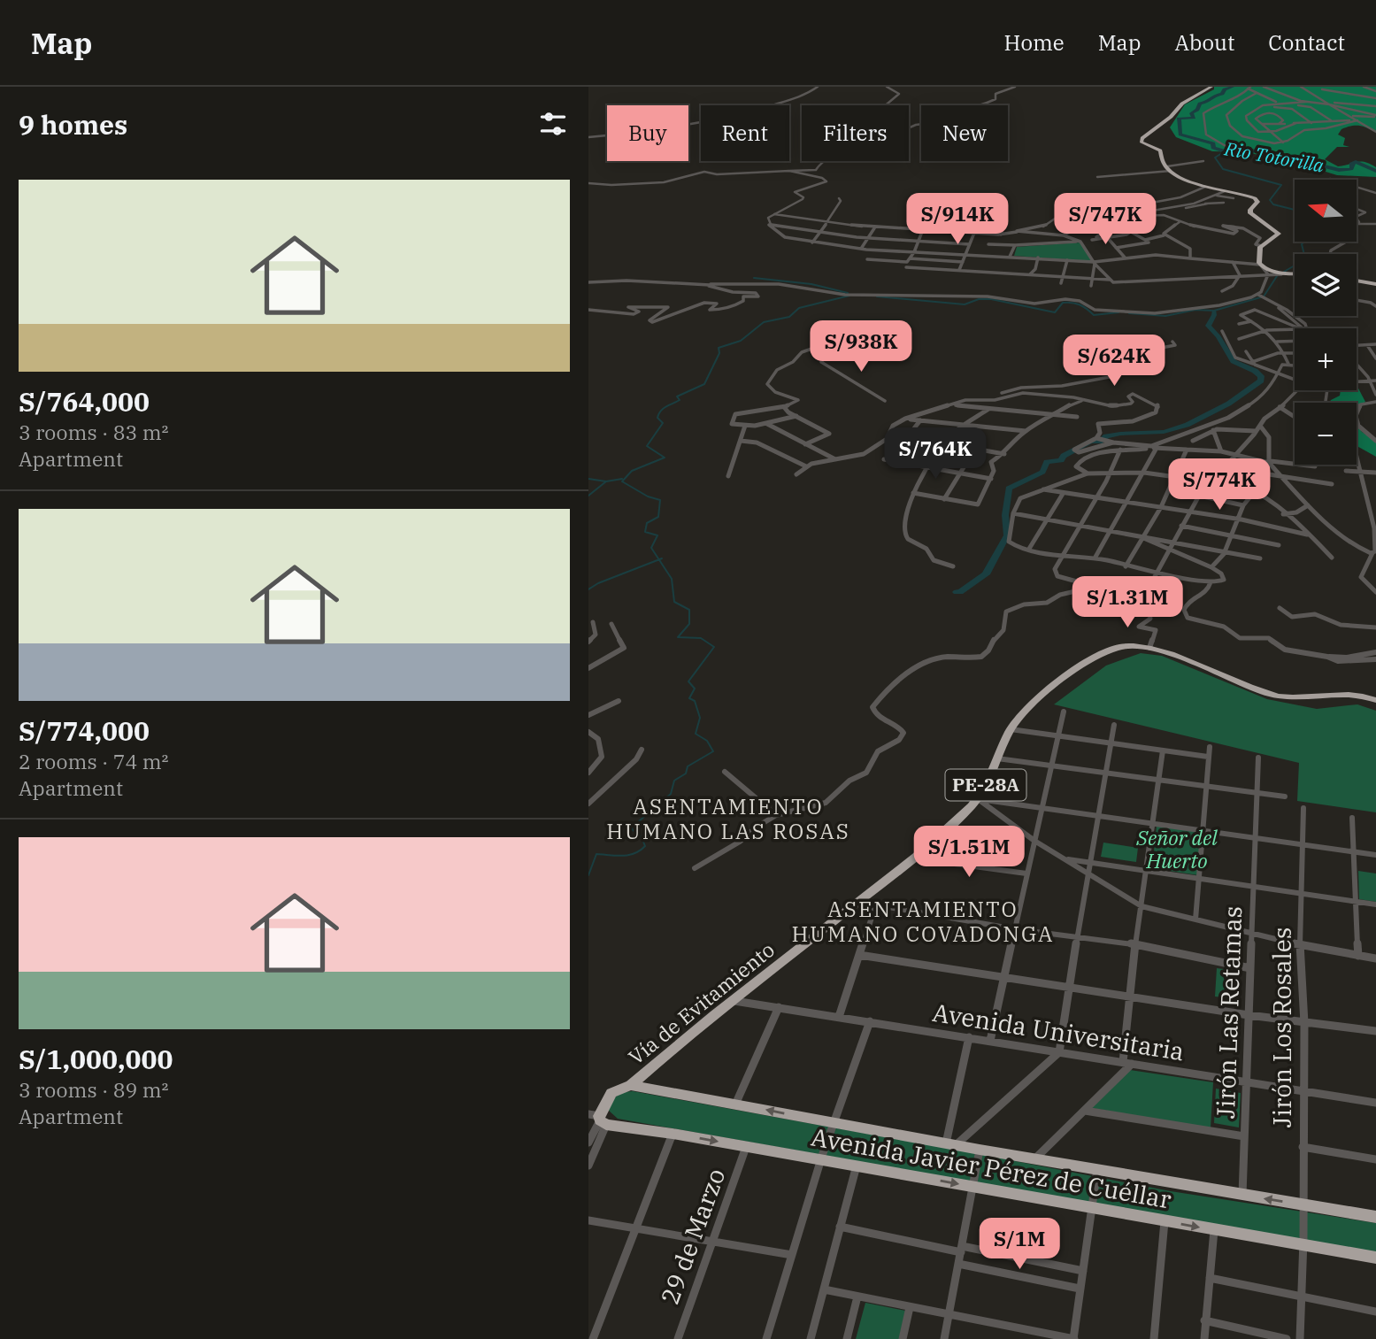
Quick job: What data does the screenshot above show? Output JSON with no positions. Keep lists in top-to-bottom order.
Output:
{
  "streets": {
    "highway": ["PE-28A", "Vía de Evitamiento", "Avenida Javier Pérez de Cuéllar"],
    "street": [
      "Jirón Las Retamas",
      "Jirón Los Rosales",
      "Avenida Universitaria",
      "29 de Marzo"
    ]
  },
  "crossings": [
    ["Vía de Evitamiento", "Avenida Universitaria"],
    ["Vía de Evitamiento", "Avenida Javier Pérez de Cuéllar"],
    ["Jirón Las Retamas", "Avenida Universitaria"],
    ["Jirón Las Retamas", "Avenida Javier Pérez de Cuéllar"],
    ["Jirón Los Rosales", "Avenida Universitaria"],
    ["Jirón Los Rosales", "Avenida Javier Pérez de Cuéllar"],
    ["Avenida Javier Pérez de Cuéllar", "29 de Marzo"]
  ],
  "districts": ["ASENTAMIENTO HUMANO LAS ROSAS", "ASENTAMIENTO HUMANO COVADONGA"],
  "water": ["Rio Totorilla"],
  "parks": ["Señor del Huerto"],
  "north": "left",
  "page": {
    "header": "Map",
    "nav": [
      "Home",
      "Map",
      "About",
      "Contact"
    ],
    "heading": "9 homes",
    "chip": [
      "Buy",
      "Rent",
      "Filters",
      "New"
    ],
    "list": [
      {
        "name": "S/764,000",
        "note": "3 rooms · 83 m² · Apartment"
      },
      {
        "name": "S/774,000",
        "note": "2 rooms · 74 m² · Apartment"
      },
      {
        "name": "S/1,000,000",
        "note": "3 rooms · 89 m² · Apartment"
      }
    ],
    "map_buttons": ["+", "−"],
    "price": [
      "S/914K",
      "S/747K",
      "S/938K",
      "S/624K",
      "S/764K",
      "S/774K",
      "S/1.31M",
      "S/1.51M",
      "S/1M"
    ]
  }
}
